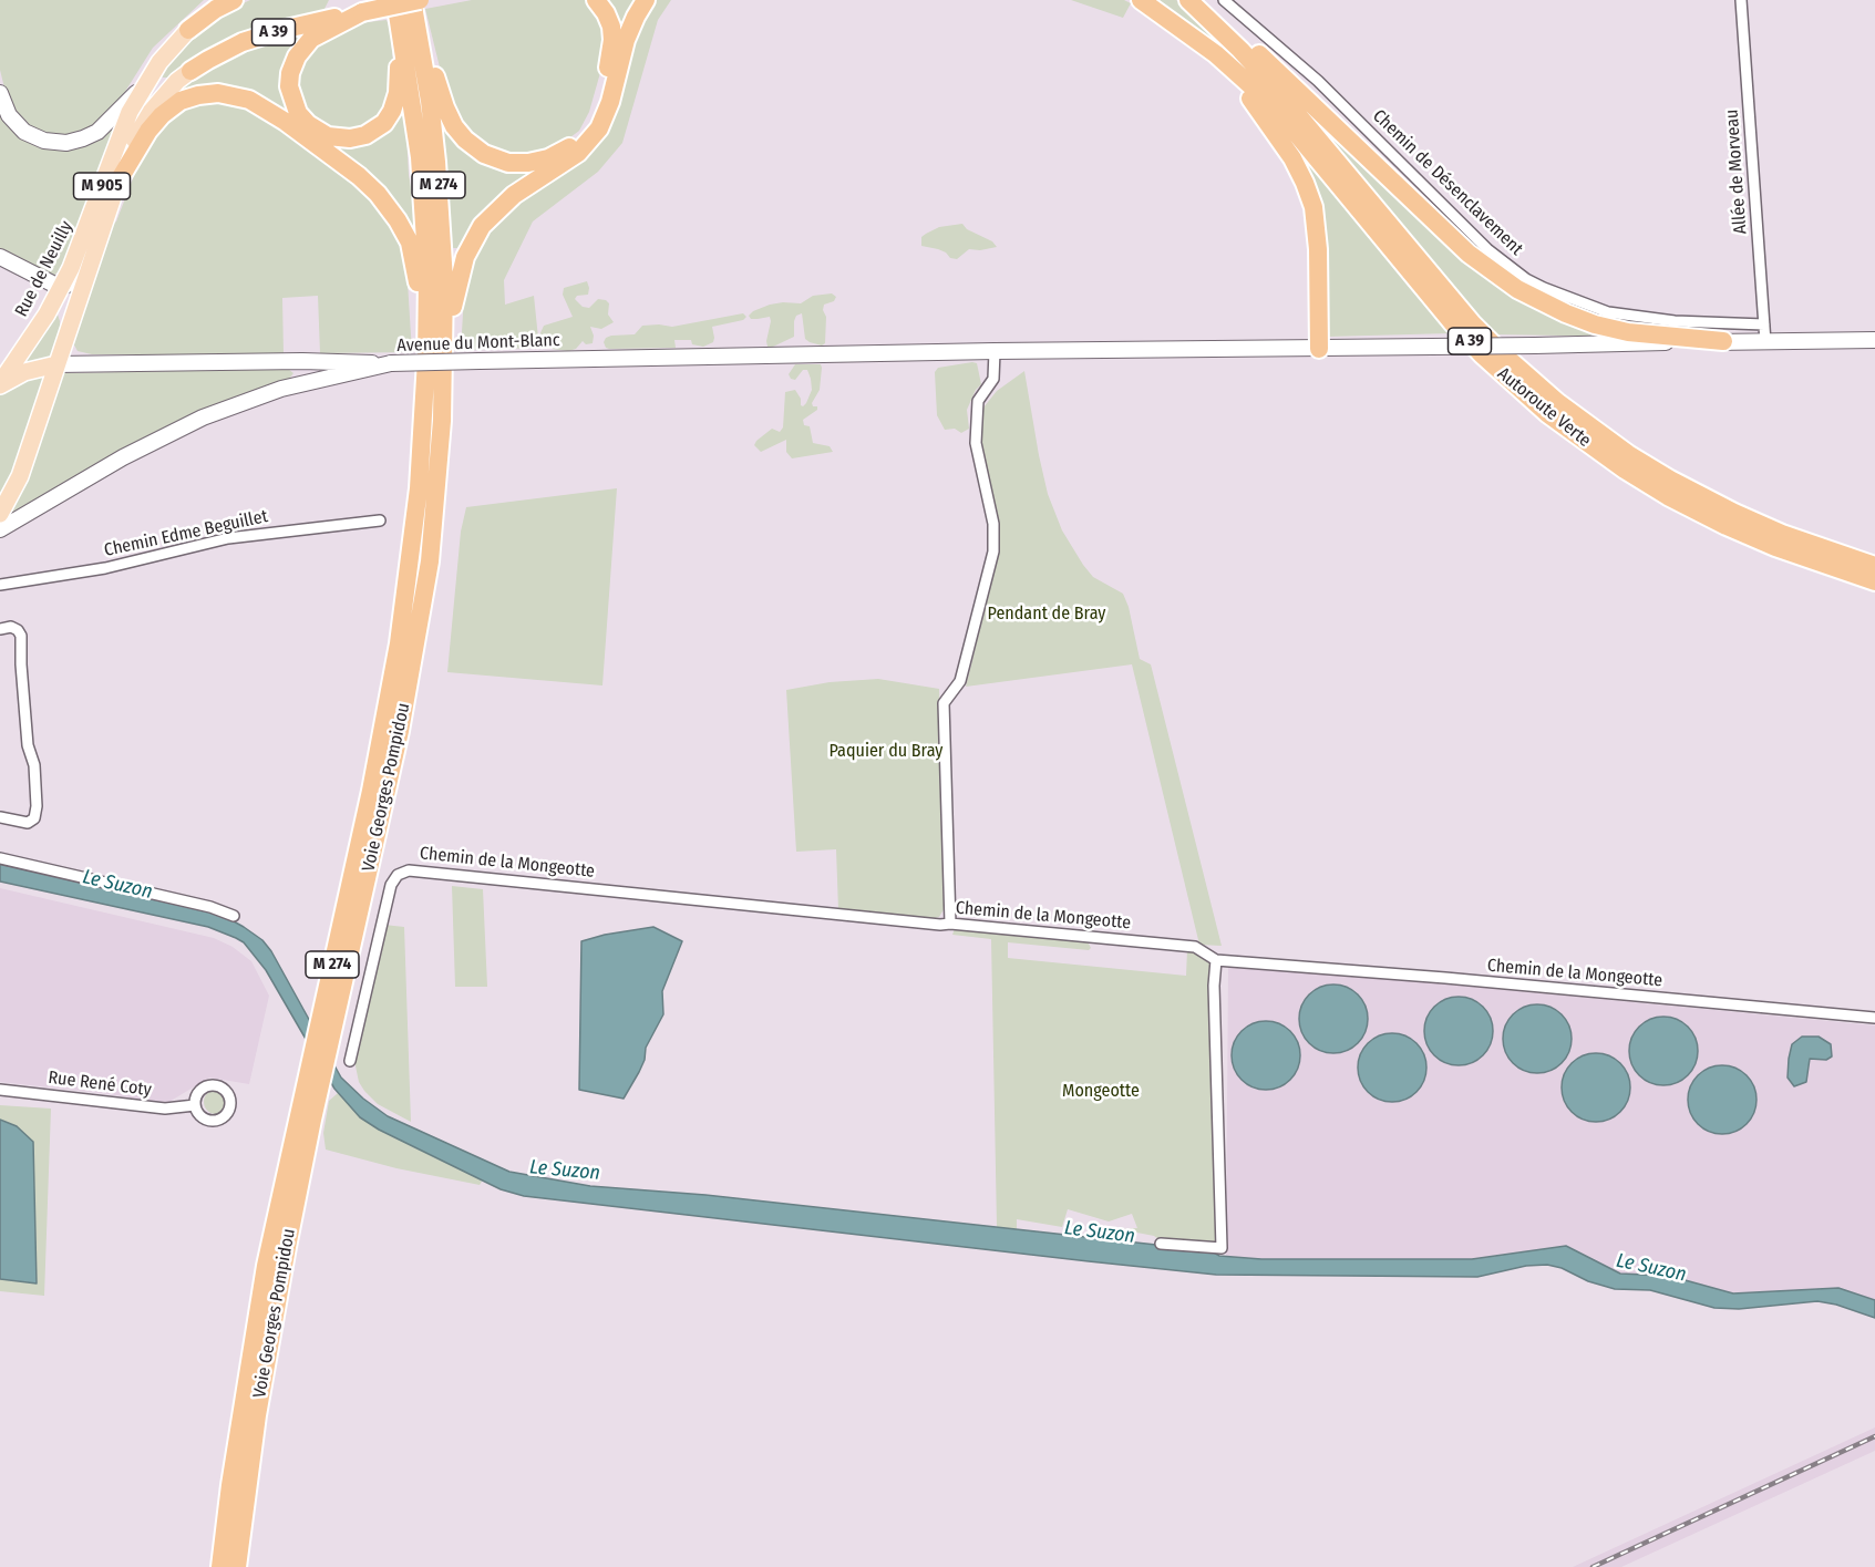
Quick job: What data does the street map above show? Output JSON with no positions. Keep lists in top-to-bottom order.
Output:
{
  "streets": {
    "highway": [
      "A 39",
      "M 274",
      "Autoroute Verte",
      "Voie Georges Pompidou"
    ],
    "main road": ["M 905", "Rue de Neuilly", "Avenue du Mont-Blanc"],
    "street": [
      "Allée de Morveau",
      "Chemin de Désenclavement",
      "Chemin Edme Beguillet",
      "Chemin de la Mongeotte",
      "Rue René Coty"
    ]
  },
  "crossings": [
    ["A 39", "M 905"],
    ["A 39", "Rue de Neuilly"],
    ["A 39", "Voie Georges Pompidou"],
    ["Allée de Morveau", "Chemin de Désenclavement"],
    ["Allée de Morveau", "Avenue du Mont-Blanc"],
    ["M 905", "Rue de Neuilly"],
    ["Rue de Neuilly", "Avenue du Mont-Blanc"]
  ],
  "water": ["Le Suzon"],
  "parks": ["Pendant de Bray", "Paquier du Bray", "Mongeotte"]
}
